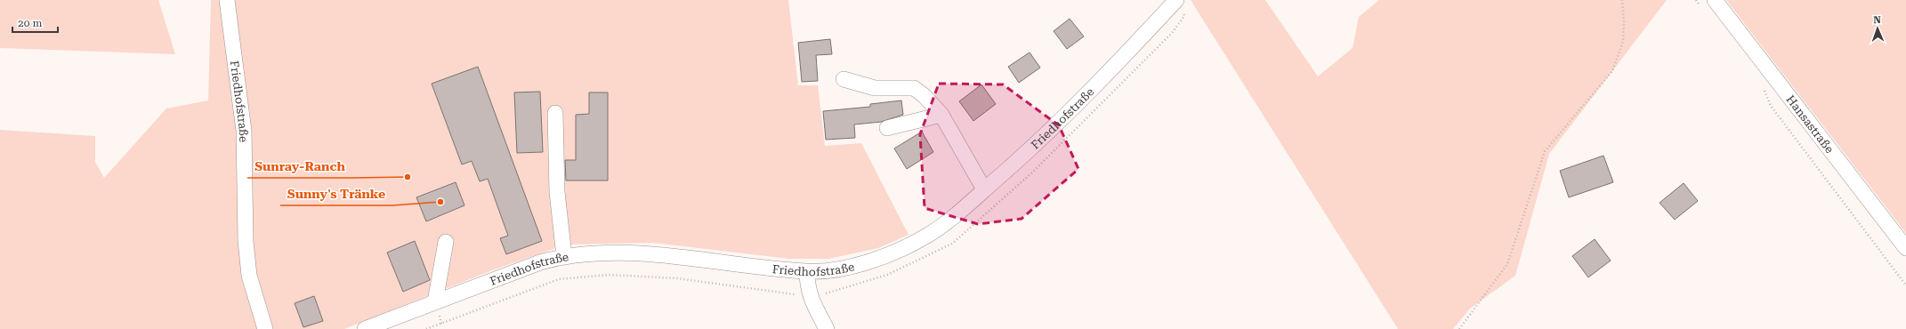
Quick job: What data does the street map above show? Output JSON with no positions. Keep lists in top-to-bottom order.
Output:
{
  "streets": {
    "street": ["Friedhofstraße", "Hansastraße"]
  },
  "places": ["Sunray-Ranch", "Sunny's Tränke"],
  "scale_bar": "20 m",
  "north": "top"
}
